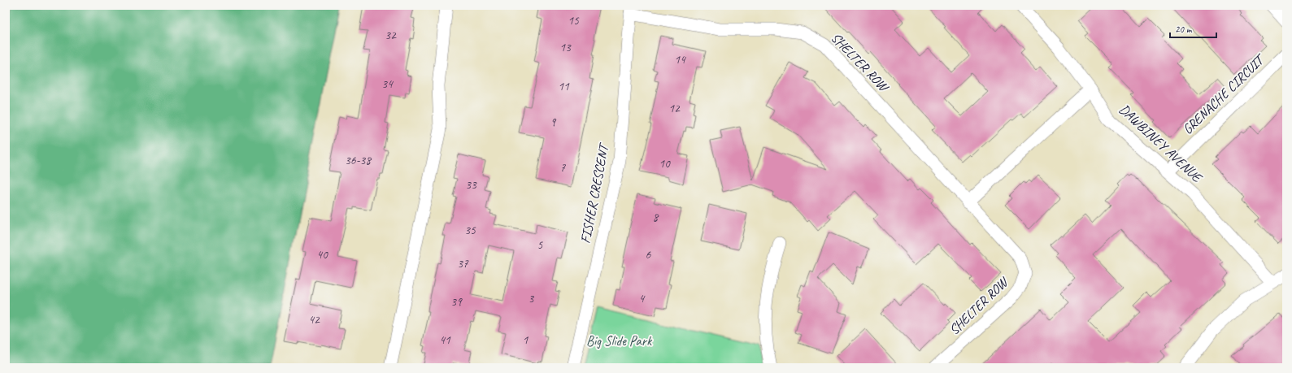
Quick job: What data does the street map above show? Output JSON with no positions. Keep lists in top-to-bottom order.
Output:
{
  "streets": {
    "street": [
      "SHELTER ROW",
      "GRENACHE CIRCUIT",
      "DAWBINEY AVENUE",
      "FISHER CRESCENT"
    ]
  },
  "crossings": [
    ["SHELTER ROW", "FISHER CRESCENT"],
    ["GRENACHE CIRCUIT", "DAWBINEY AVENUE"]
  ],
  "parks": ["Big Slide Park"],
  "house_numbers": [
    "15",
    "32",
    "13",
    "14",
    "34",
    "11",
    "12",
    "9",
    "36-38",
    "10",
    "7",
    "33",
    "8",
    "35",
    "5",
    "40",
    "6",
    "37",
    "3",
    "4",
    "39",
    "42",
    "41",
    "1"
  ],
  "scale_bar": "20 m"
}
